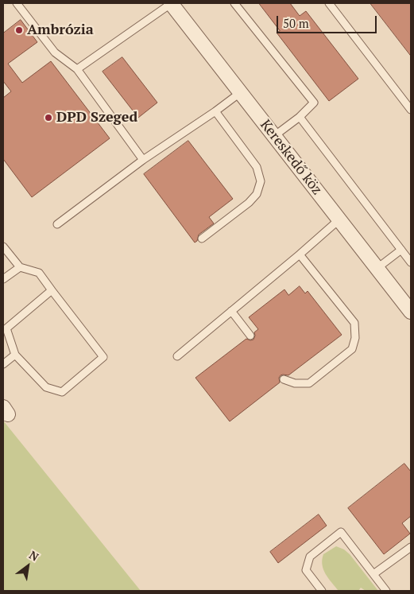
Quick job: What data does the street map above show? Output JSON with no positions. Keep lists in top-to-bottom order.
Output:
{
  "streets": {
    "street": ["Kereskedő köz"]
  },
  "places": ["Ambrózia", "DPD Szeged"],
  "scale_bar": "50 m",
  "north": "top right"
}
